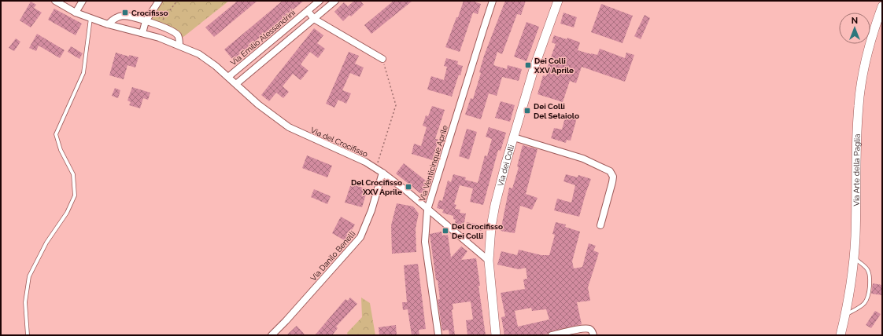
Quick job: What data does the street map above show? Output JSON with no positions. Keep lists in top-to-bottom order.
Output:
{
  "streets": {
    "street": [
      "Via Emilio Alessandrini",
      "Via del Crocifisso",
      "Via Venticinque Aprile",
      "Via dei Colli",
      "Via Arte della Paglia",
      "Via Danilo Benelli"
    ]
  },
  "crossings": [
    ["Via Emilio Alessandrini", "Via del Crocifisso"],
    ["Via del Crocifisso", "Via Venticinque Aprile"],
    ["Via del Crocifisso", "Via dei Colli"],
    ["Via del Crocifisso", "Via Danilo Benelli"]
  ],
  "places": {
    "transit": [
      "Crocifisso",
      "Dei Colli XXV Aprile",
      "Dei Colli Del Setaiolo",
      "Del Crocifisso XXV Aprile",
      "Del Crocifisso Dei Colli"
    ]
  },
  "north": "top"
}
